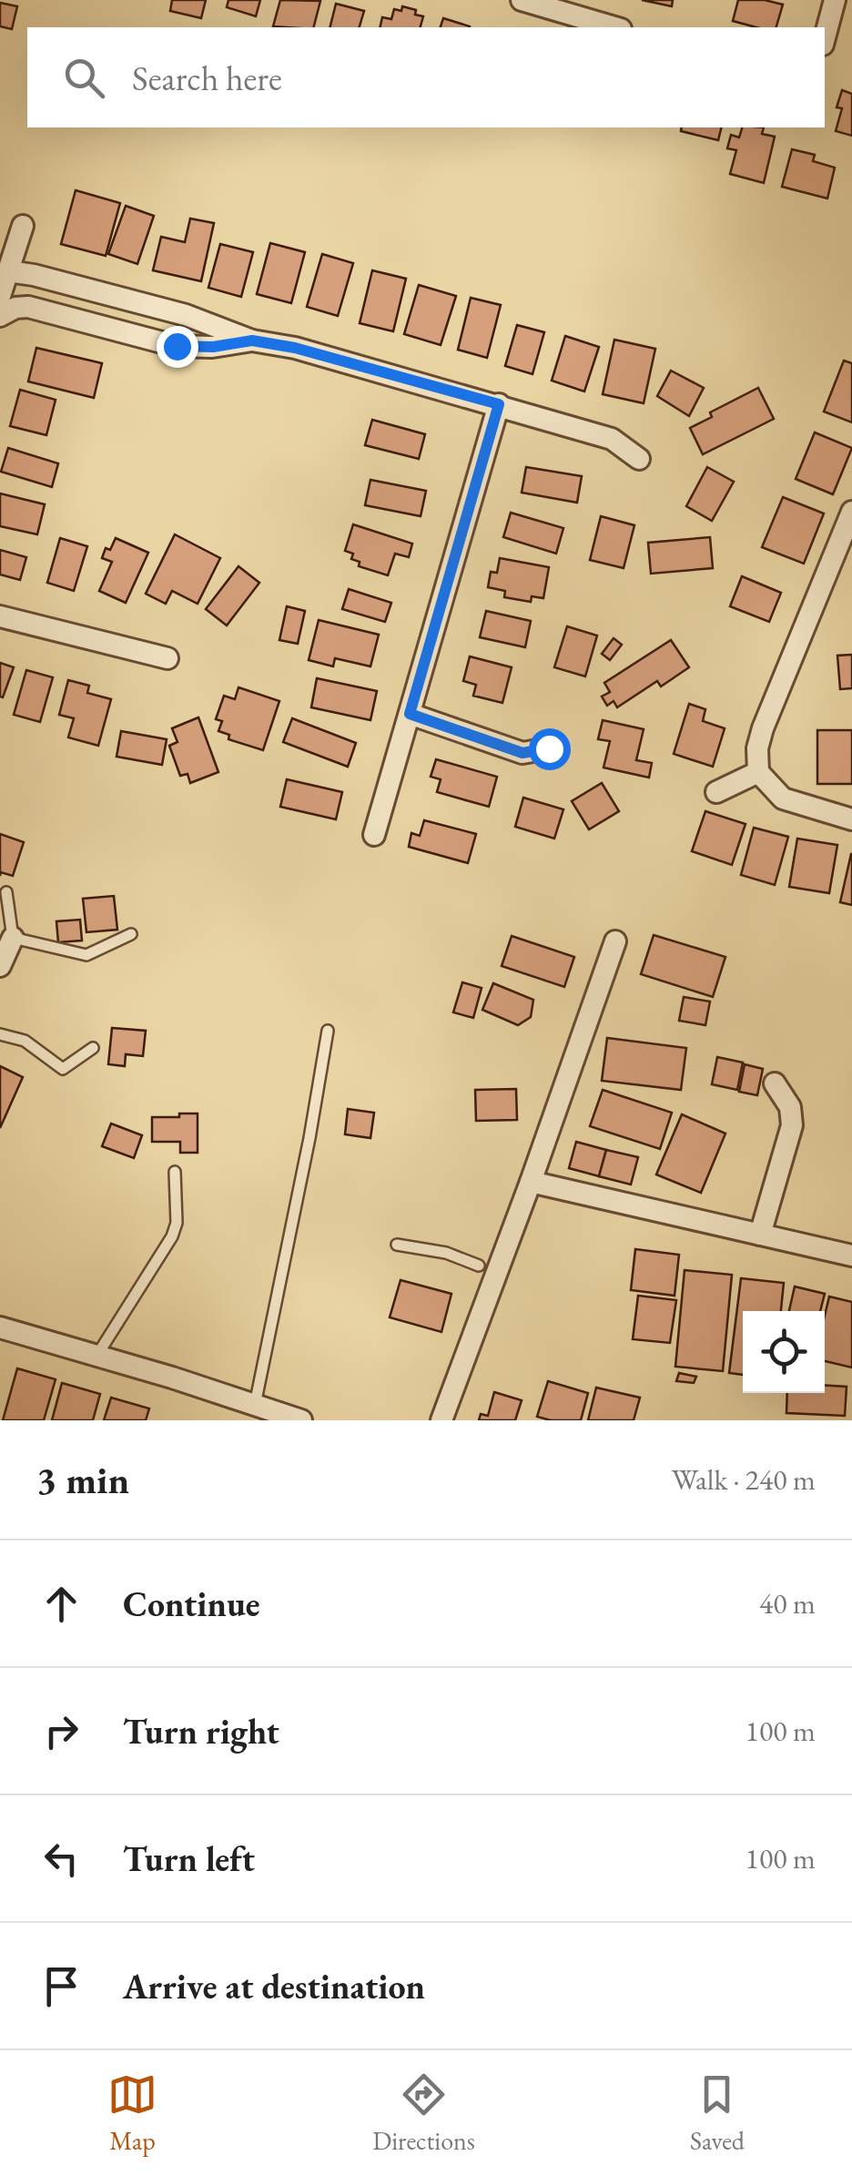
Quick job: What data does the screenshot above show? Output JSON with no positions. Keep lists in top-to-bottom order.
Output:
{
  "page": {
    "search": "Search here",
    "heading": ["3 min", "Walk · 240 m"],
    "list": [
      ["Continue", "40 m"],
      ["Turn right", "100 m"],
      ["Turn left", "100 m"],
      "Arrive at destination"
    ],
    "nav": ["Map", "Directions", "Saved"]
  }
}
